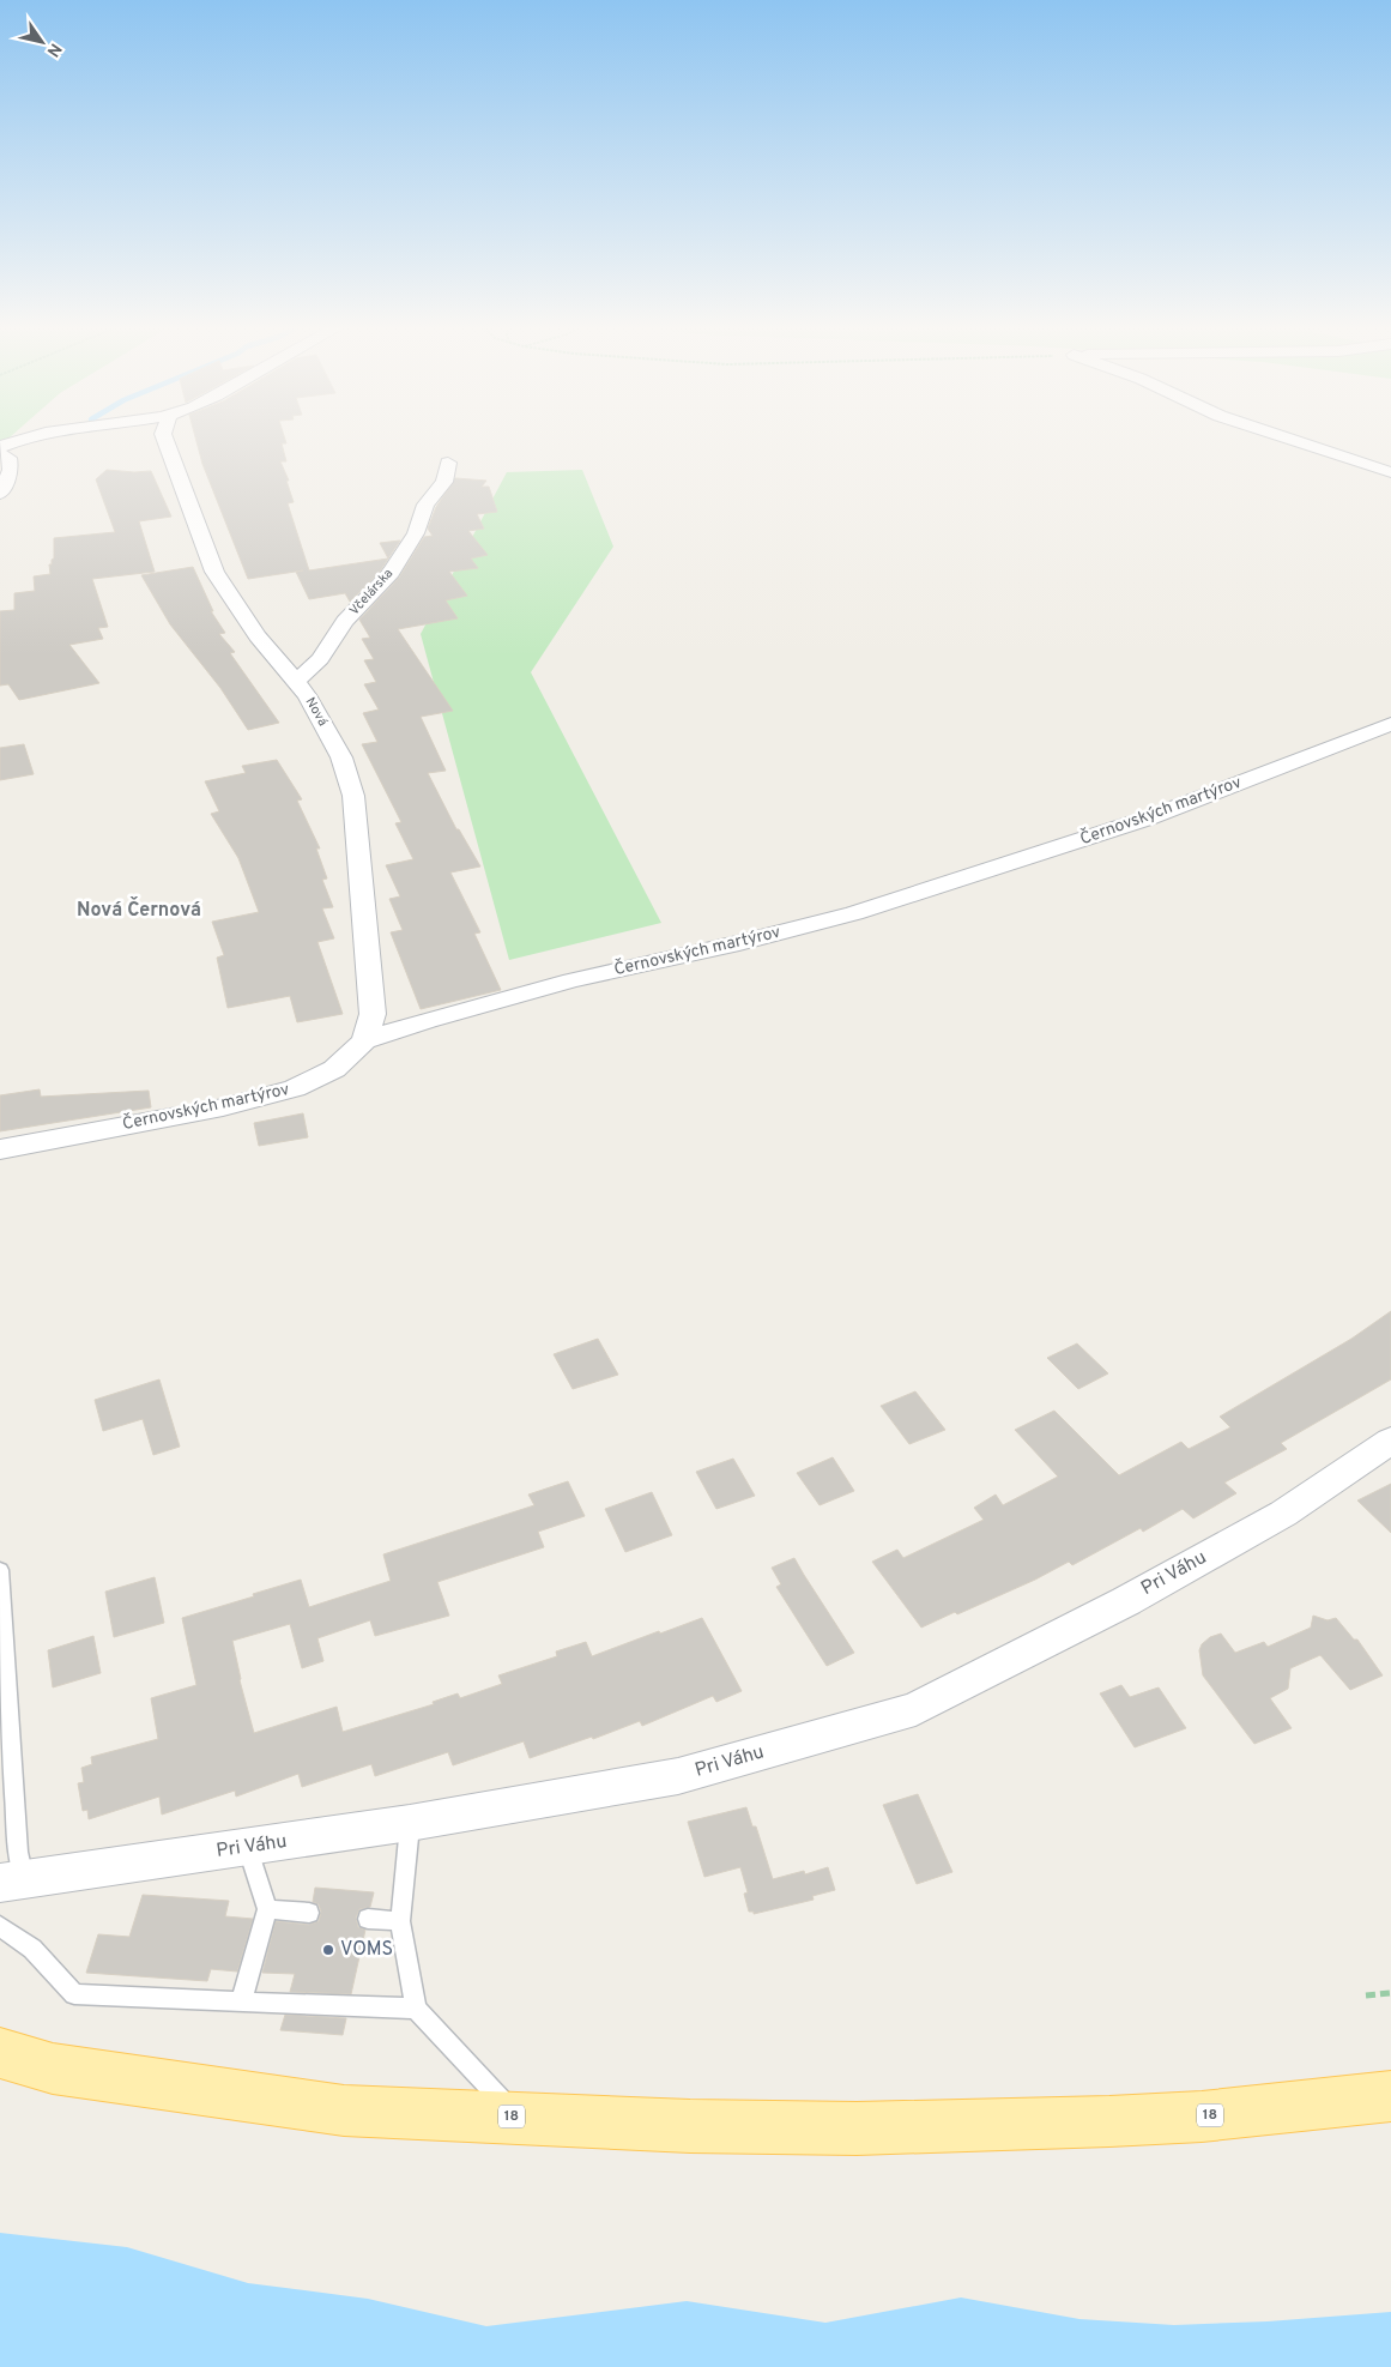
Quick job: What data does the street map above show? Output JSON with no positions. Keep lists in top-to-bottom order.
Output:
{
  "streets": {
    "main road": ["18"],
    "street": [
      "Včelárska",
      "Nová",
      "Černovských martýrov",
      "Pri Váhu"
    ]
  },
  "crossings": [
    ["Včelárska", "Nová"],
    ["Nová", "Černovských martýrov"]
  ],
  "districts": ["Nová Černová"],
  "places": ["VOMS"],
  "north": "bottom right"
}
